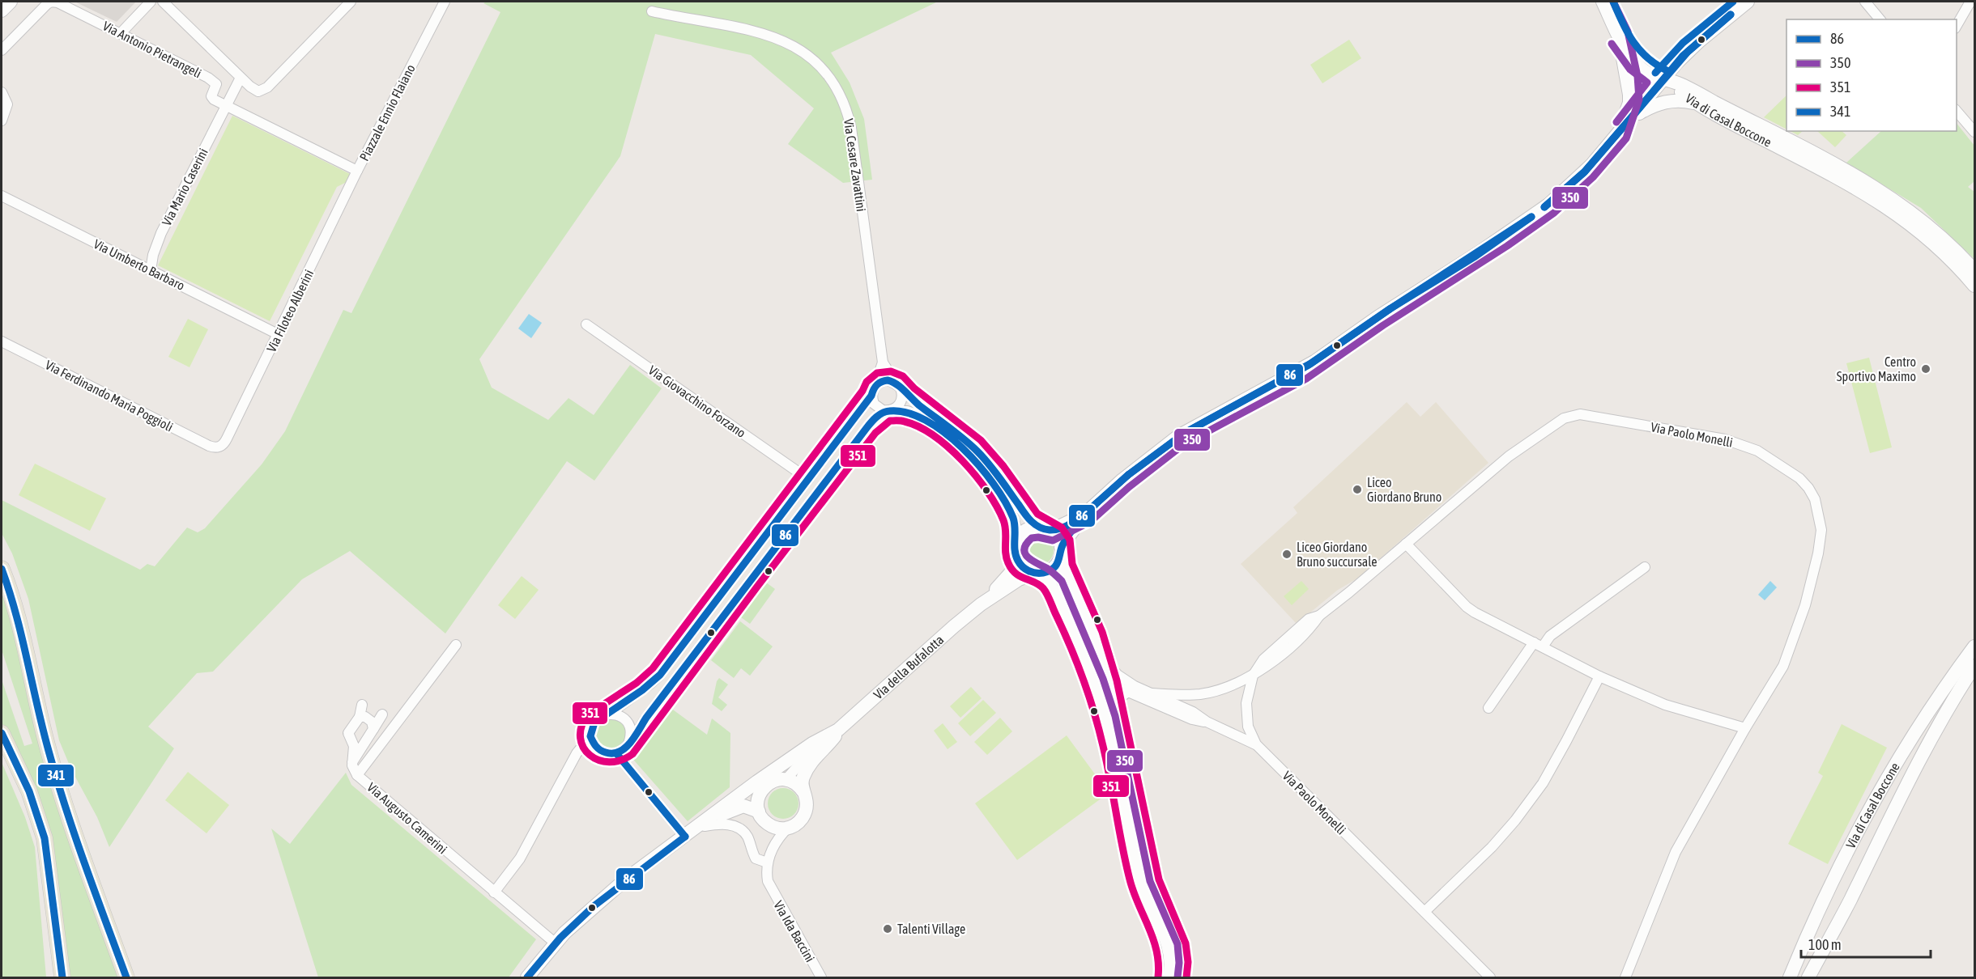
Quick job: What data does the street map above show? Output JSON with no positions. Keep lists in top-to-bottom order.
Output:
{
  "streets": {
    "street": [
      "Via Antonio Pietrangeli",
      "Piazzale Ennio Flaiano",
      "Via di Casal Boccone",
      "Via Cesare Zavattini",
      "Via Mario Caserini",
      "Via Umberto Barbaro",
      "Via Filoteo Alberini",
      "Via Ferdinando Maria Poggioli",
      "Via Giovacchino Forzano",
      "Via Paolo Monelli",
      "Via della Bufalotta",
      "Via Augusto Camerini",
      "Via Ida Baccini"
    ]
  },
  "crossings": [
    ["Via Antonio Pietrangeli", "Piazzale Ennio Flaiano"],
    ["Via Antonio Pietrangeli", "Via Mario Caserini"],
    ["Piazzale Ennio Flaiano", "Via Mario Caserini"],
    ["Piazzale Ennio Flaiano", "Via Filoteo Alberini"],
    ["Via Cesare Zavattini", "Via Giovacchino Forzano"],
    ["Via Cesare Zavattini", "Via della Bufalotta"],
    ["Via Mario Caserini", "Via Umberto Barbaro"],
    ["Via Umberto Barbaro", "Via Filoteo Alberini"],
    ["Via Filoteo Alberini", "Via Ferdinando Maria Poggioli"],
    ["Via della Bufalotta", "Via Augusto Camerini"]
  ],
  "places": [
    "Centro Sportivo Maximo",
    "Liceo Giordano Bruno",
    "Liceo Giordano Bruno succursale",
    "Talenti Village"
  ],
  "lines": [
    "transit line 350",
    "transit line 86",
    "transit line 351",
    "transit line 341"
  ],
  "legend": [
    "86",
    "350",
    "351",
    "341"
  ],
  "scale_bar": "100 m"
}
